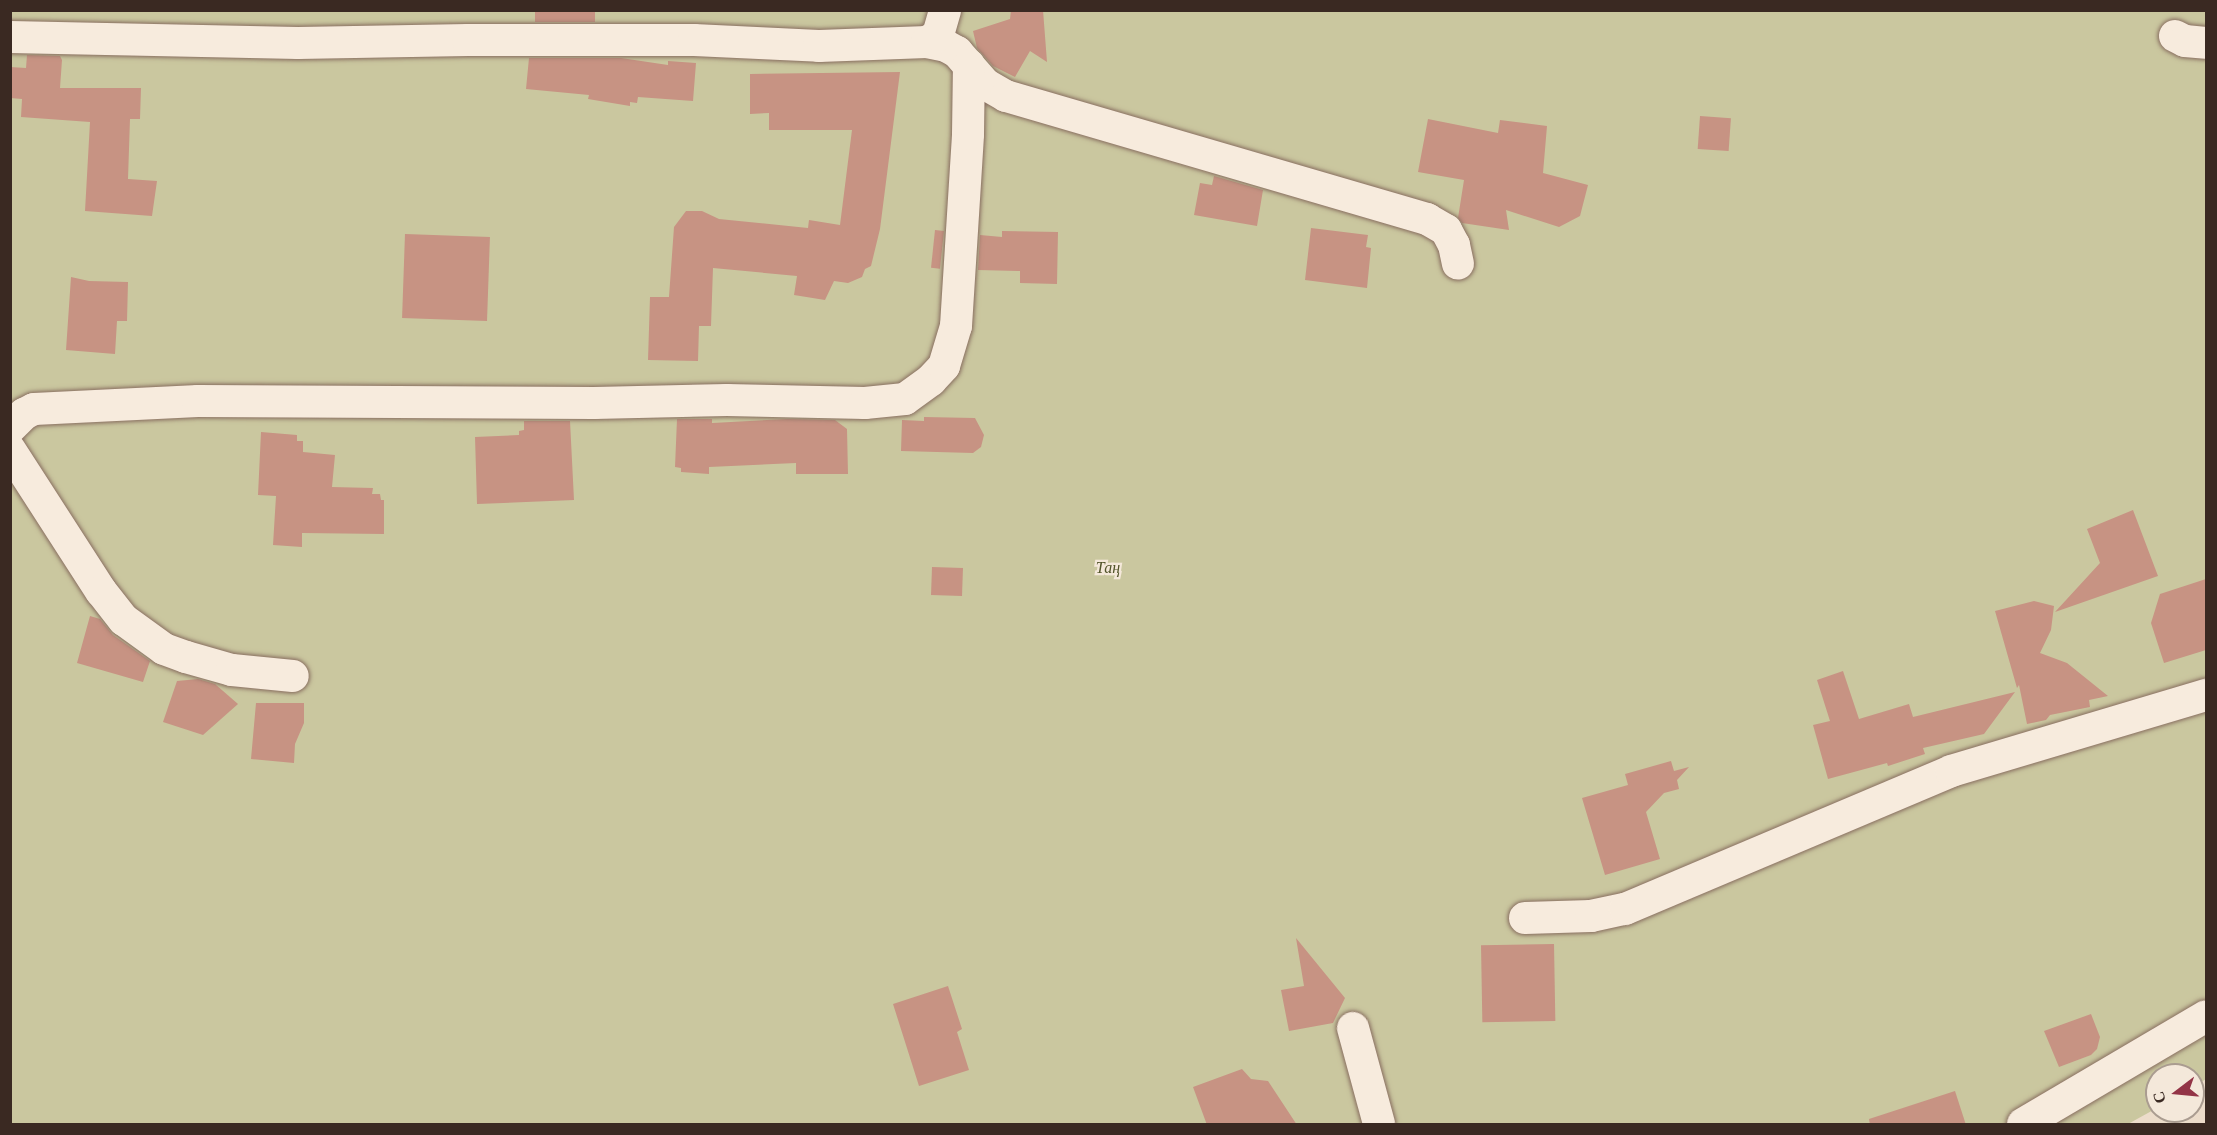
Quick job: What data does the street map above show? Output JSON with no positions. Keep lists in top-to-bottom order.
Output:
{
  "parks": ["Таң"],
  "north": "left"
}
